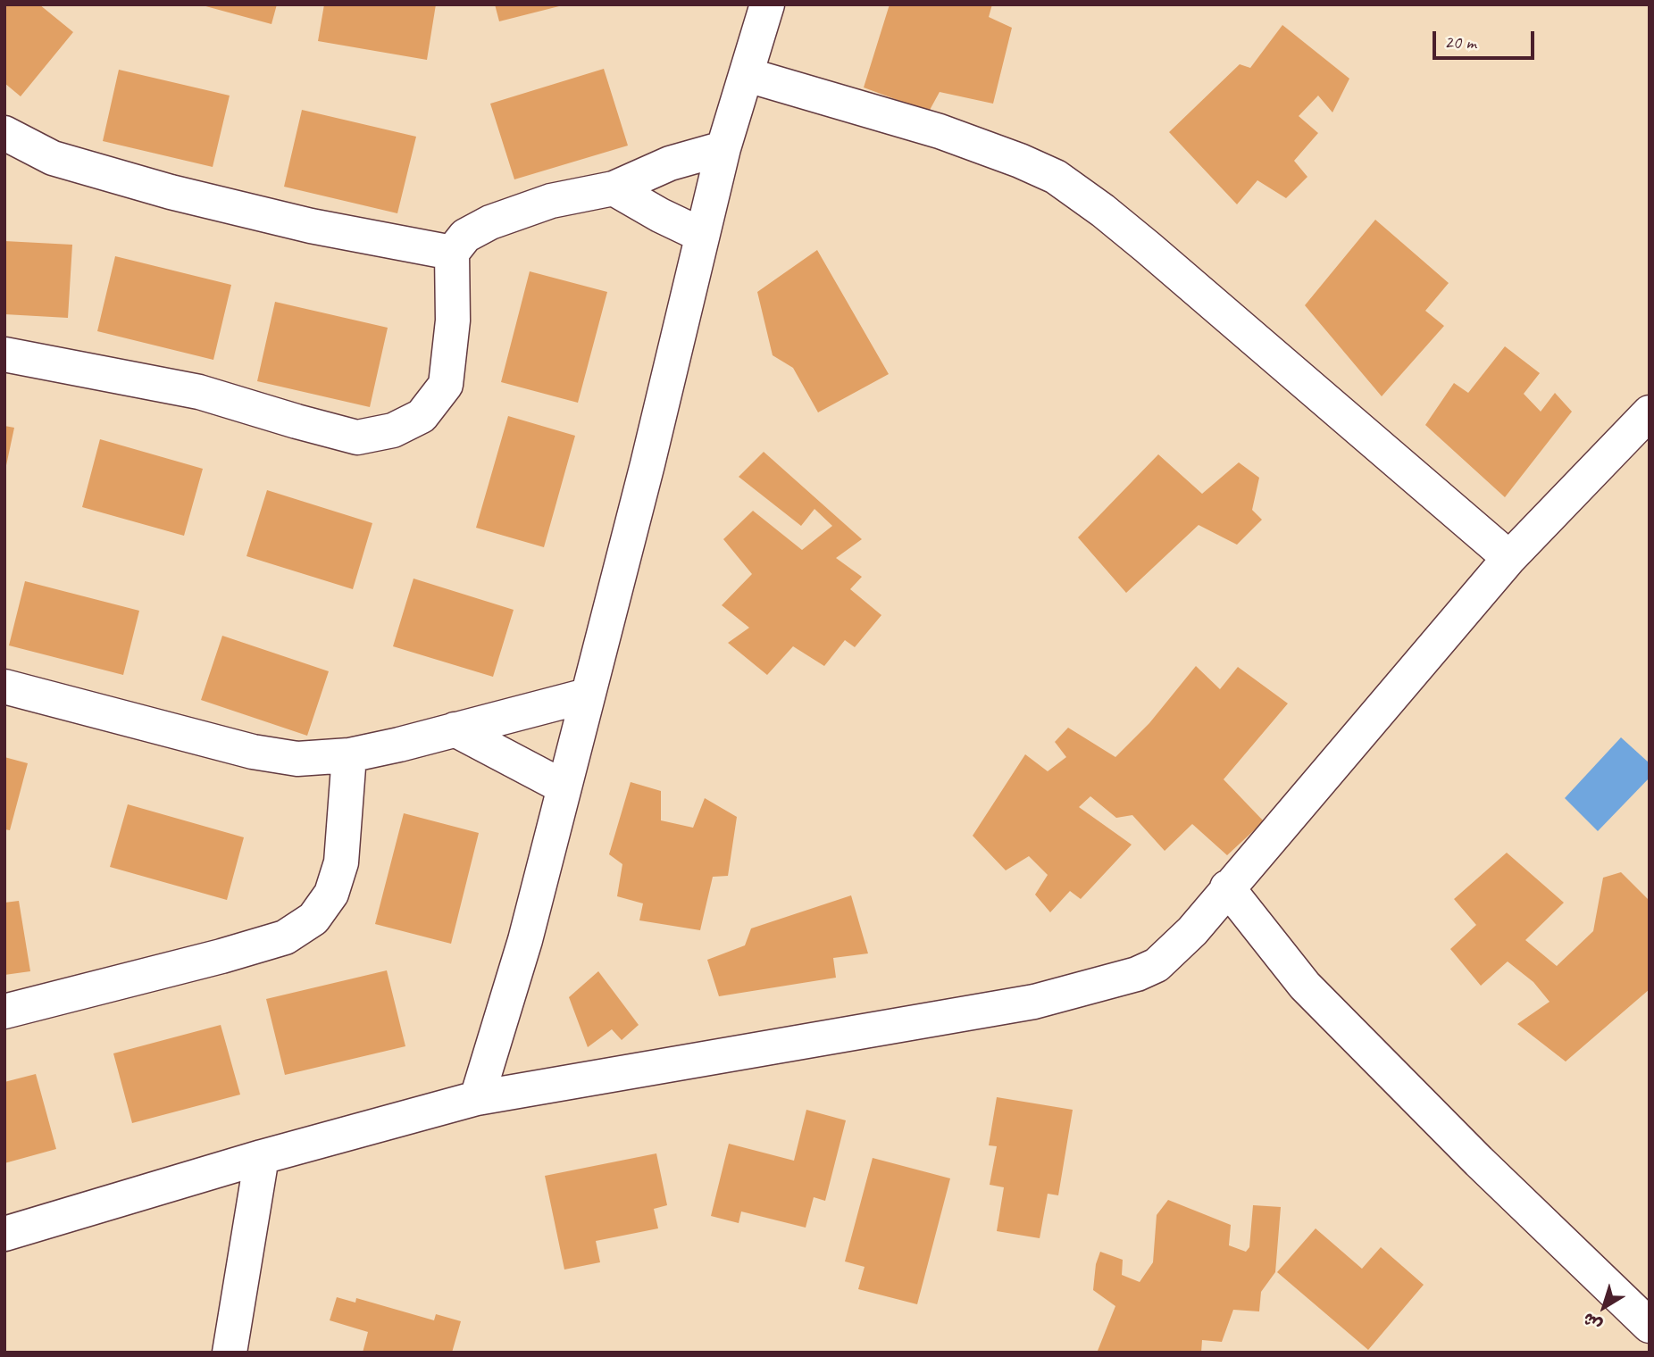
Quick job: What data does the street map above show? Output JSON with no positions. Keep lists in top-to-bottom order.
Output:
{
  "scale_bar": "20 m",
  "north": "bottom left"
}
